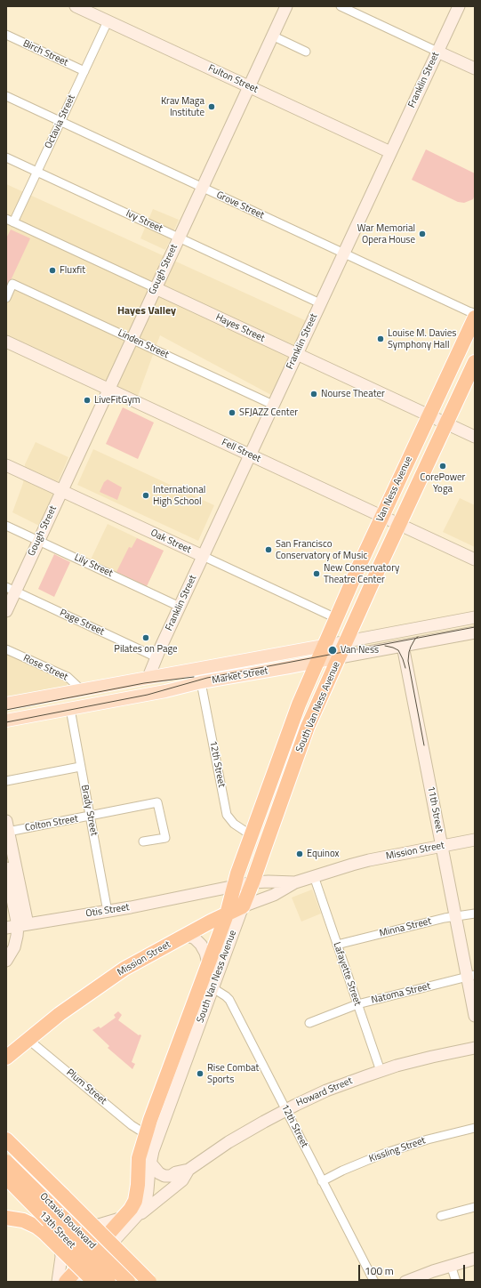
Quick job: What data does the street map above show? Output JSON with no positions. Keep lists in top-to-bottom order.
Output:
{
  "streets": {
    "highway": [
      "Van Ness Avenue",
      "South Van Ness Avenue",
      "Mission Street",
      "Octavia Boulevard"
    ],
    "main road": [
      "Fulton Street",
      "Franklin Street",
      "Gough Street",
      "Hayes Street",
      "Fell Street",
      "Oak Street",
      "Market Street",
      "11th Street",
      "Otis Street",
      "Howard Street",
      "13th Street"
    ],
    "street": [
      "Birch Street",
      "Octavia Street",
      "Grove Street",
      "Ivy Street",
      "Linden Street",
      "Lily Street",
      "Page Street",
      "Rose Street",
      "12th Street",
      "Brady Street",
      "Colton Street",
      "Minna Street",
      "Lafayette Street",
      "Natoma Street",
      "Plum Street",
      "Kissling Street"
    ]
  },
  "crossings": [
    ["Birch Street", "Octavia Street"],
    ["Fulton Street", "Franklin Street"],
    ["Fulton Street", "Octavia Street"],
    ["Fulton Street", "Gough Street"],
    ["Franklin Street", "Grove Street"],
    ["Franklin Street", "Ivy Street"],
    ["Franklin Street", "Hayes Street"],
    ["Franklin Street", "Linden Street"],
    ["Franklin Street", "Fell Street"],
    ["Franklin Street", "Oak Street"],
    ["Franklin Street", "Lily Street"],
    ["Franklin Street", "Page Street"],
    ["Franklin Street", "Market Street"],
    ["Octavia Street", "Grove Street"],
    ["Octavia Street", "Ivy Street"],
    ["Octavia Street", "Hayes Street"],
    ["Grove Street", "Gough Street"],
    ["Ivy Street", "Gough Street"],
    ["Gough Street", "Hayes Street"],
    ["Gough Street", "Linden Street"],
    ["Gough Street", "Fell Street"],
    ["Gough Street", "Oak Street"],
    ["Gough Street", "Lily Street"],
    ["Gough Street", "Page Street"],
    ["Hayes Street", "Van Ness Avenue"],
    ["Fell Street", "Van Ness Avenue"],
    ["Van Ness Avenue", "Oak Street"],
    ["Van Ness Avenue", "Market Street"],
    ["Van Ness Avenue", "South Van Ness Avenue"],
    ["Rose Street", "Market Street"],
    ["Market Street", "South Van Ness Avenue"],
    ["Market Street", "12th Street"],
    ["Market Street", "11th Street"],
    ["Market Street", "Brady Street"],
    ["South Van Ness Avenue", "12th Street"],
    ["South Van Ness Avenue", "Mission Street"],
    ["South Van Ness Avenue", "Otis Street"],
    ["South Van Ness Avenue", "Plum Street"],
    ["South Van Ness Avenue", "Howard Street"],
    ["South Van Ness Avenue", "13th Street"],
    ["12th Street", "Howard Street"],
    ["12th Street", "Kissling Street"],
    ["11th Street", "Mission Street"],
    ["11th Street", "Minna Street"],
    ["11th Street", "Natoma Street"],
    ["Brady Street", "Colton Street"],
    ["Brady Street", "Otis Street"],
    ["Mission Street", "Otis Street"],
    ["Mission Street", "Lafayette Street"],
    ["Mission Street", "Plum Street"],
    ["Minna Street", "Lafayette Street"],
    ["Lafayette Street", "Natoma Street"],
    ["Lafayette Street", "Howard Street"],
    ["Octavia Boulevard", "13th Street"]
  ],
  "districts": ["Hayes Valley"],
  "places": [
    "Krav Maga Institute",
    "War Memorial Opera House",
    "Fluxfit",
    "Louise M. Davies Symphony Hall",
    "Nourse Theater",
    "LiveFitGym",
    "SFJAZZ Center",
    "CorePower Yoga",
    "International High School",
    "San Francisco Conservatory of Music",
    "New Conservatory Theatre Center",
    "Pilates on Page",
    "Van Ness",
    "Equinox",
    "Rise Combat Sports"
  ],
  "scale_bar": "100 m"
}
